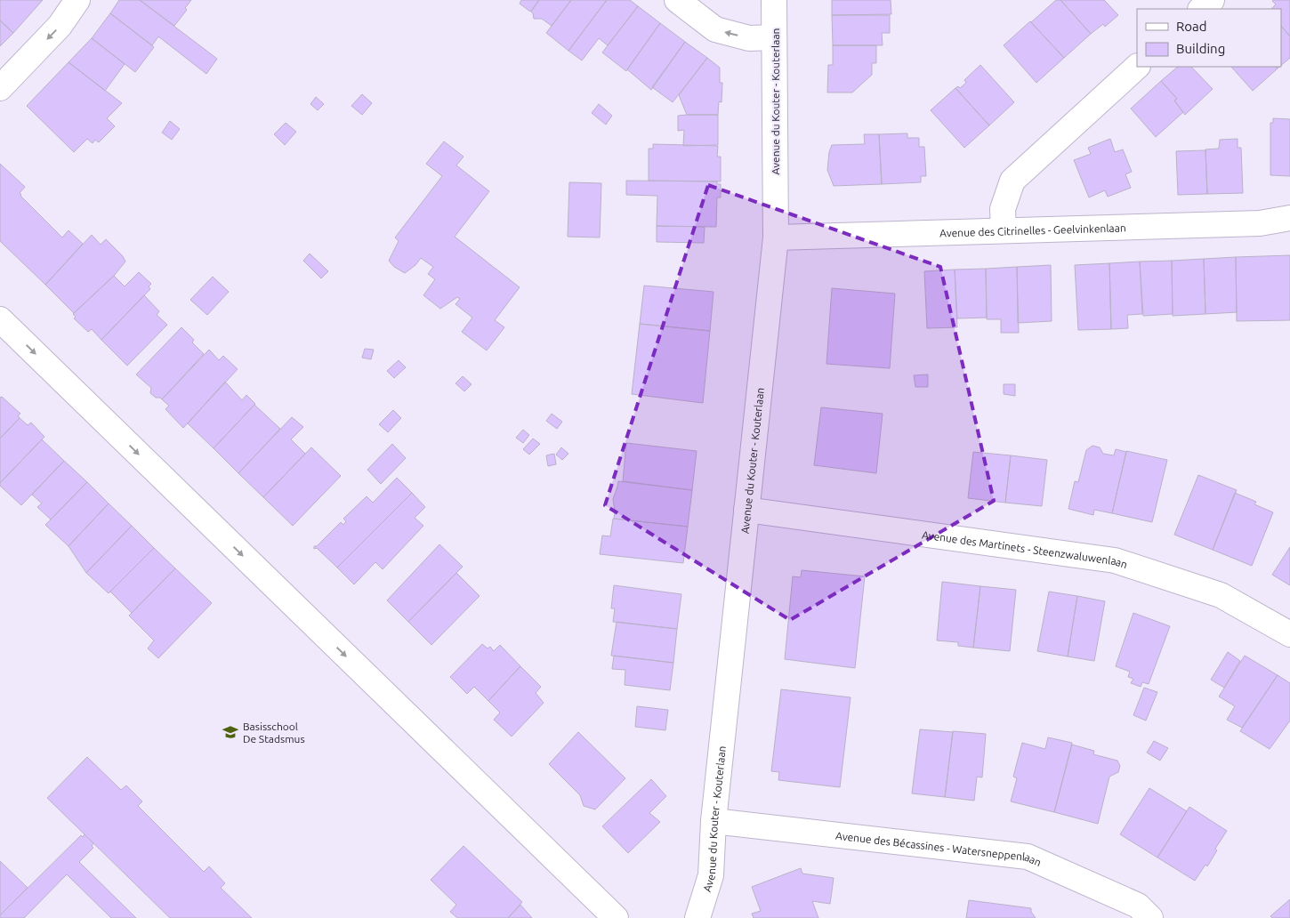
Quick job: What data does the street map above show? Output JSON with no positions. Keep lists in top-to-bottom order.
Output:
{
  "streets": {
    "street": [
      "Avenue du Kouter - Kouterlaan",
      "Avenue des Citrinelles - Geelvinkenlaan",
      "Avenue des Martinets - Steenzwaluwenlaan",
      "Avenue des Bécassines - Watersneppenlaan"
    ]
  },
  "crossings": [
    ["Avenue du Kouter - Kouterlaan", "Avenue des Citrinelles - Geelvinkenlaan"],
    ["Avenue du Kouter - Kouterlaan", "Avenue des Martinets - Steenzwaluwenlaan"],
    ["Avenue du Kouter - Kouterlaan", "Avenue des Bécassines - Watersneppenlaan"]
  ],
  "places": {
    "school or university": ["Basisschool De Stadsmus"]
  },
  "legend": ["Road", "Building"]
}
